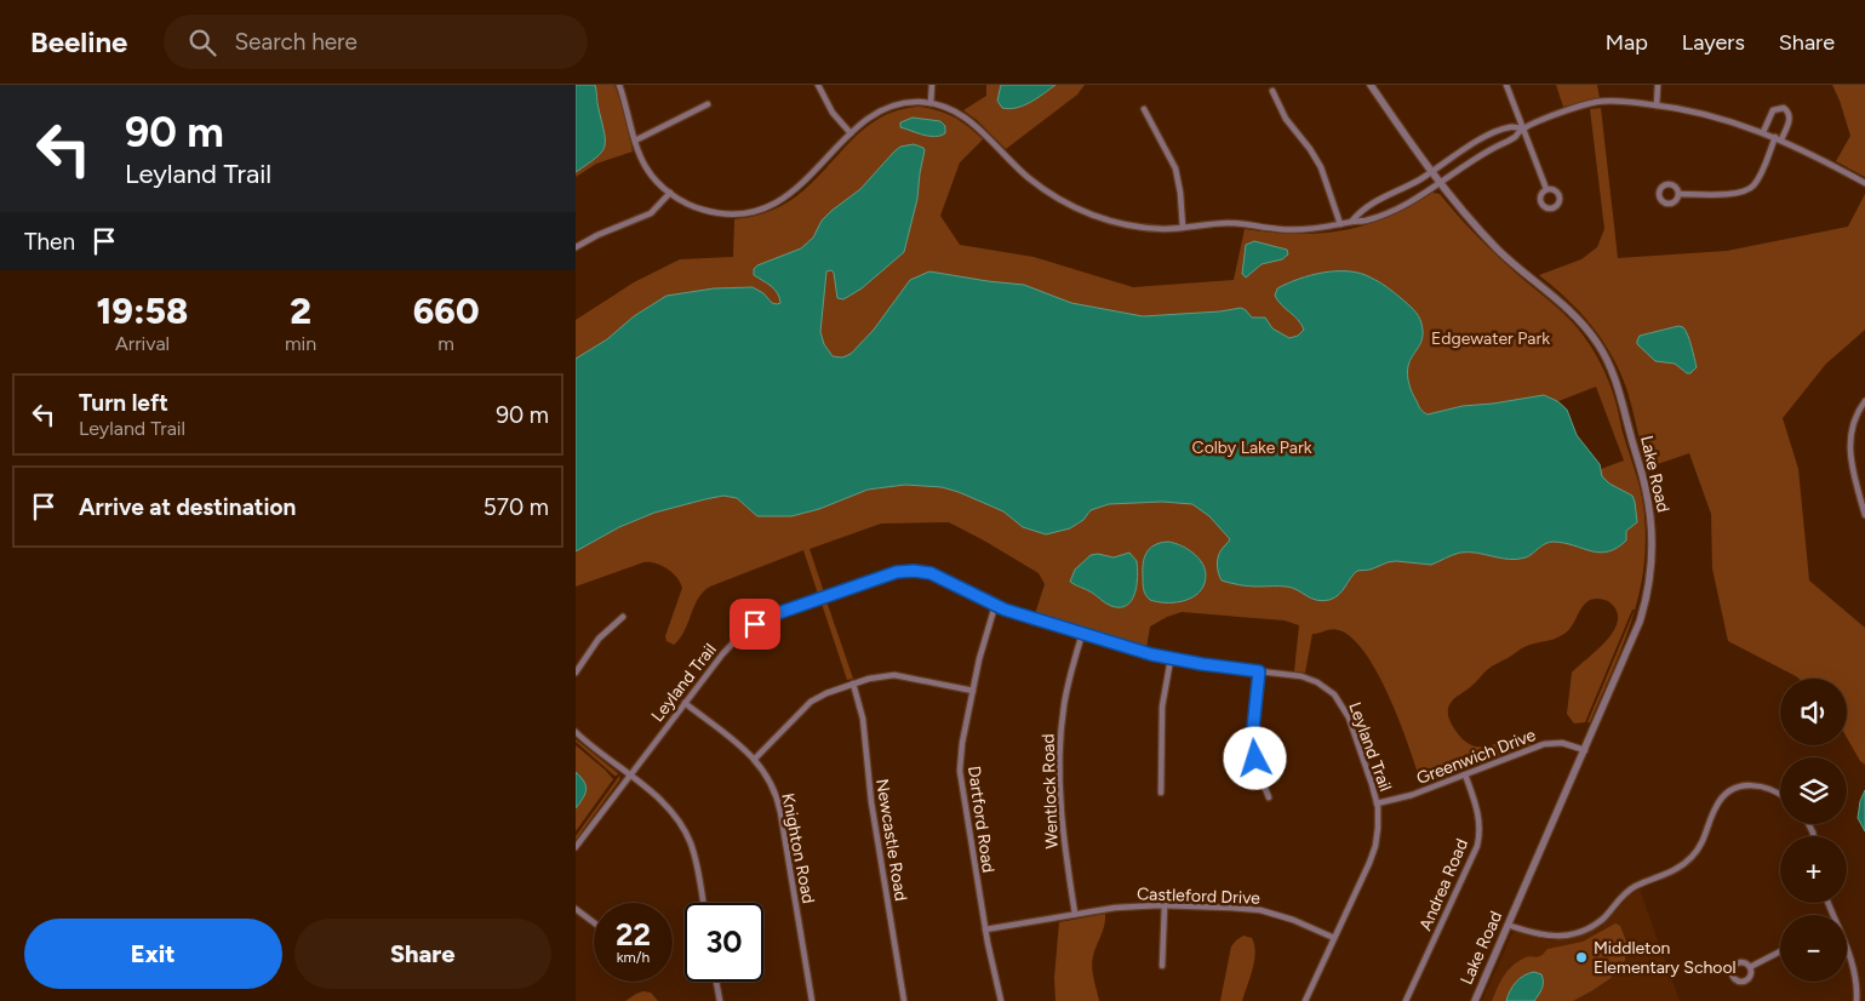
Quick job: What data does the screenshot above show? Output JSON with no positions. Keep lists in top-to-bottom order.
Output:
{
  "streets": {
    "street": [
      "Lake Road",
      "Leyland Trail",
      "Greenwich Drive",
      "Wentlock Road",
      "Dartford Road",
      "Newcastle Road",
      "Knighton Road",
      "Andrea Road",
      "Castleford Drive"
    ]
  },
  "crossings": [
    ["Lake Road", "Greenwich Drive"],
    ["Leyland Trail", "Greenwich Drive"],
    ["Leyland Trail", "Wentlock Road"],
    ["Leyland Trail", "Dartford Road"],
    ["Leyland Trail", "Knighton Road"],
    ["Leyland Trail", "Castleford Drive"],
    ["Greenwich Drive", "Andrea Road"],
    ["Wentlock Road", "Castleford Drive"],
    ["Dartford Road", "Castleford Drive"]
  ],
  "parks": ["Edgewater Park", "Colby Lake Park"],
  "places": ["Middleton Elementary School"],
  "page": {
    "header": "Beeline",
    "search": "Search here",
    "nav": ["Map", "Layers", "Share"],
    "turn": ["90 m", "Leyland Trail"],
    "then": "Then",
    "eta": [
      "19:58",
      "Arrival",
      "2",
      "min",
      "660",
      "m"
    ],
    "list": [
      {
        "name": "Turn left",
        "note": "Leyland Trail",
        "value": "90 m"
      },
      {
        "name": "Arrive at destination",
        "value": "570 m"
      }
    ],
    "map_buttons": ["+", "−"],
    "speed": "22 km/h",
    "limit": "30",
    "buttons": ["Exit", "Share"]
  }
}
